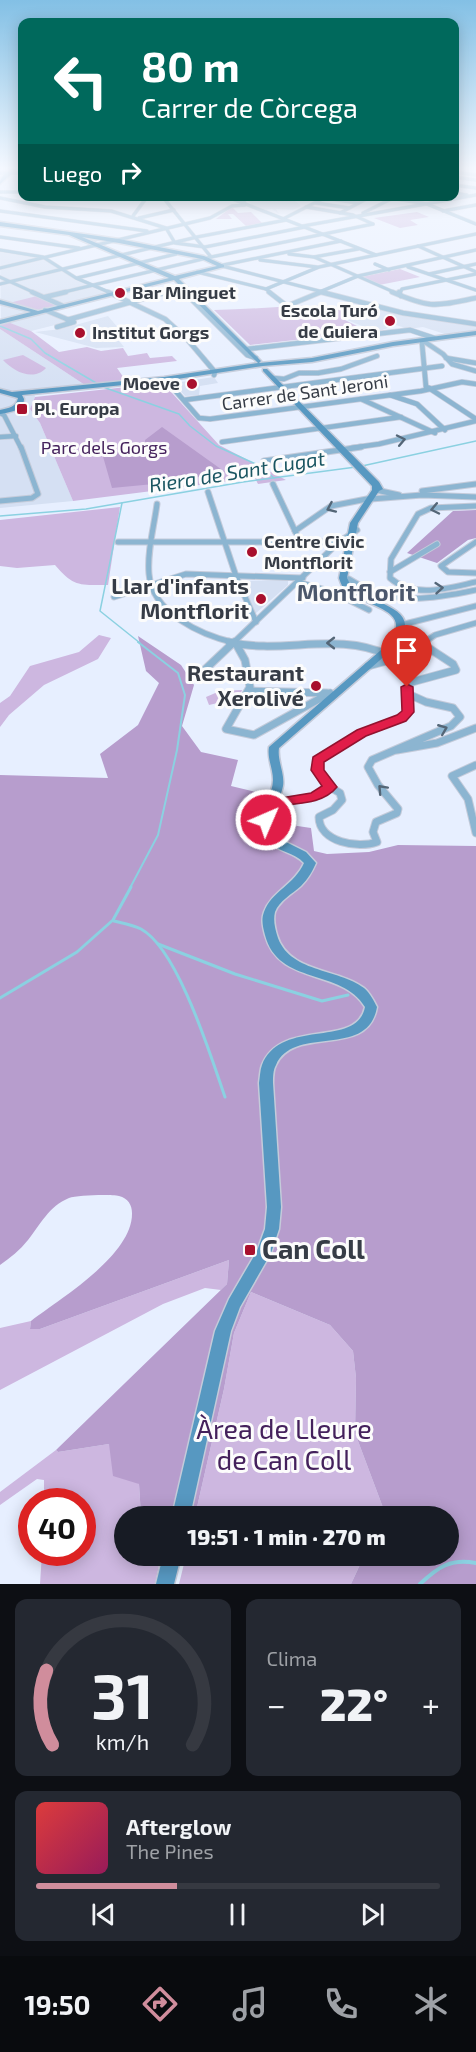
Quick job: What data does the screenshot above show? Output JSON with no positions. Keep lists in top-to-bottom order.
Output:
{
  "streets": {
    "street": ["Carrer de Sant Jeroni"]
  },
  "districts": ["Montflorit"],
  "water": ["Riera de Sant Cugat"],
  "parks": ["Parc dels Gorgs", "Àrea de Lleure de Can Coll"],
  "places": {
    "other": [
      "Bar Minguet",
      "Escola Turó de Guiera",
      "Institut Gorgs",
      "Moeve",
      "Centre Civic Montflorit",
      "Llar d'infants Montflorit",
      "Restaurant Xerolivé"
    ],
    "transit": ["Pl. Europa", "Can Coll"]
  },
  "page": {
    "turn": ["80 m", "Carrer de Còrcega"],
    "then": "Luego",
    "limit": "40",
    "trip": "19:51 · 1 min · 270 m",
    "tile": "Clima",
    "heat": ["−", "22°", "+"],
    "song": ["Afterglow", "The Pines"],
    "tabs": "19:50",
    "gauge": ["31", "km/h"]
  }
}
